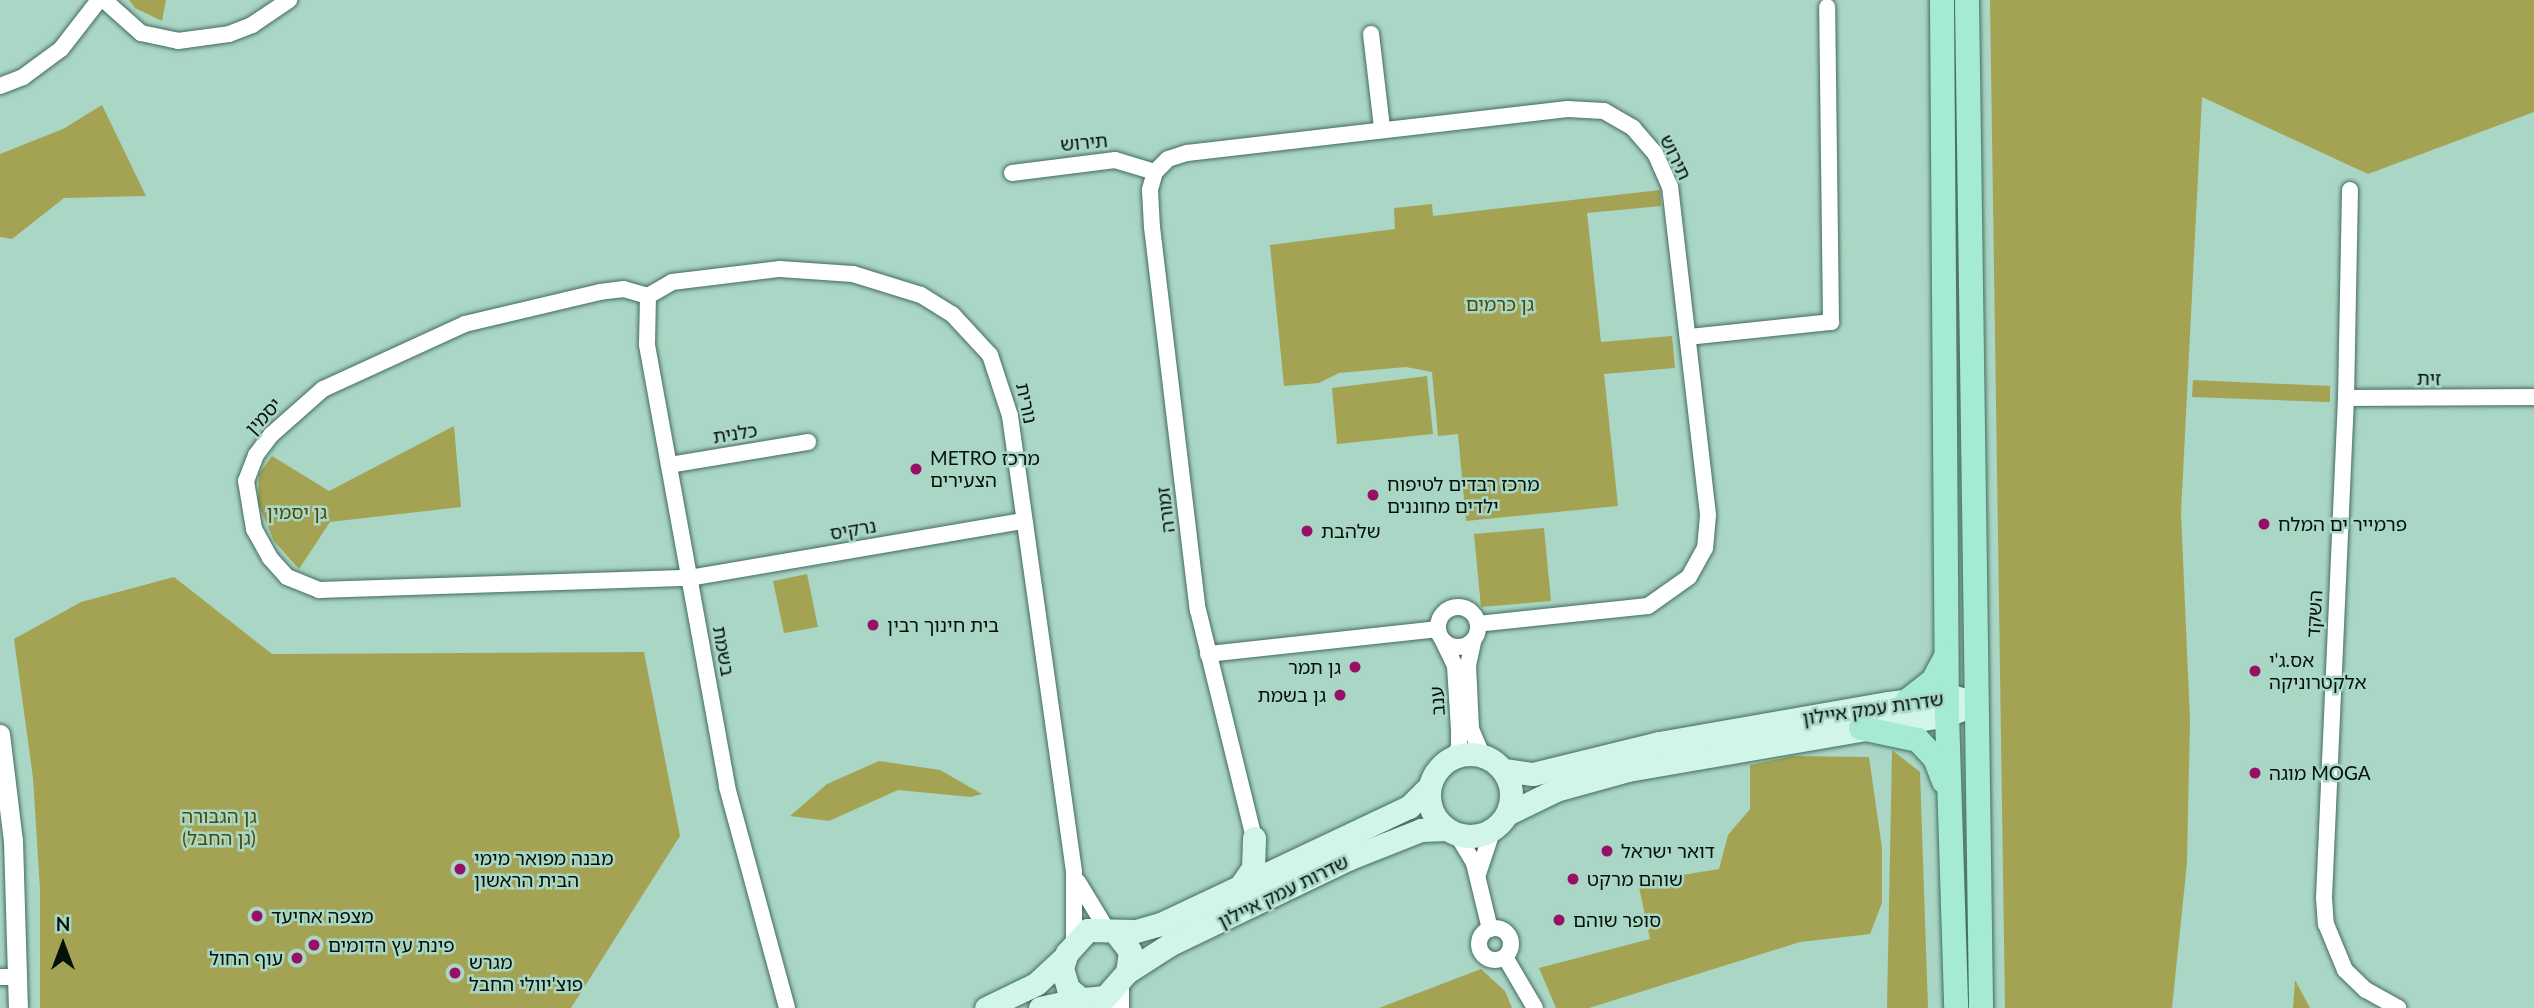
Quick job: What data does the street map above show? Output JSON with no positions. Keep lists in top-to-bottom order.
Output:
{
  "streets": {
    "main road": ["שדרות עמק איילון"],
    "street": [
      "תירוש",
      "זית",
      "נורית",
      "יסמין",
      "כלנית",
      "זמורה",
      "נרקיס",
      "השקד",
      "בשמת",
      "ענב"
    ]
  },
  "crossings": [
    ["תירוש", "זמורה"],
    ["תירוש", "ענב"],
    ["זית", "השקד"],
    ["נורית", "יסמין"],
    ["נורית", "נרקיס"],
    ["נורית", "בשמת"],
    ["נורית", "שדרות עמק איילון"],
    ["יסמין", "נרקיס"],
    ["יסמין", "בשמת"],
    ["כלנית", "בשמת"],
    ["נרקיס", "בשמת"],
    ["ענב", "שדרות עמק איילון"]
  ],
  "parks": ["גן כרמים", "גן יסמין", "גן הגבורה (גן החבל)"],
  "places": [
    "METRO מרכז הצעירים",
    "מרכז רבדים לטיפוח ילדים מחוננים",
    "פרמייר ים המלח",
    "שלהבת",
    "בית חינוך רבין",
    "גן תמר",
    "אס.ג'י אלקטרוניקה",
    "גן בשמת",
    "מוגה MOGA",
    "דואר ישראל",
    "מבנה מפואר מימי הבית הראשון",
    "שוהם מרקט",
    "מצפה אחיעד",
    "סופר שוהם",
    "פינת עץ הדומים",
    "עוף החול",
    "מגרש פוצ'יוולי החבל"
  ],
  "north": "top"
}
